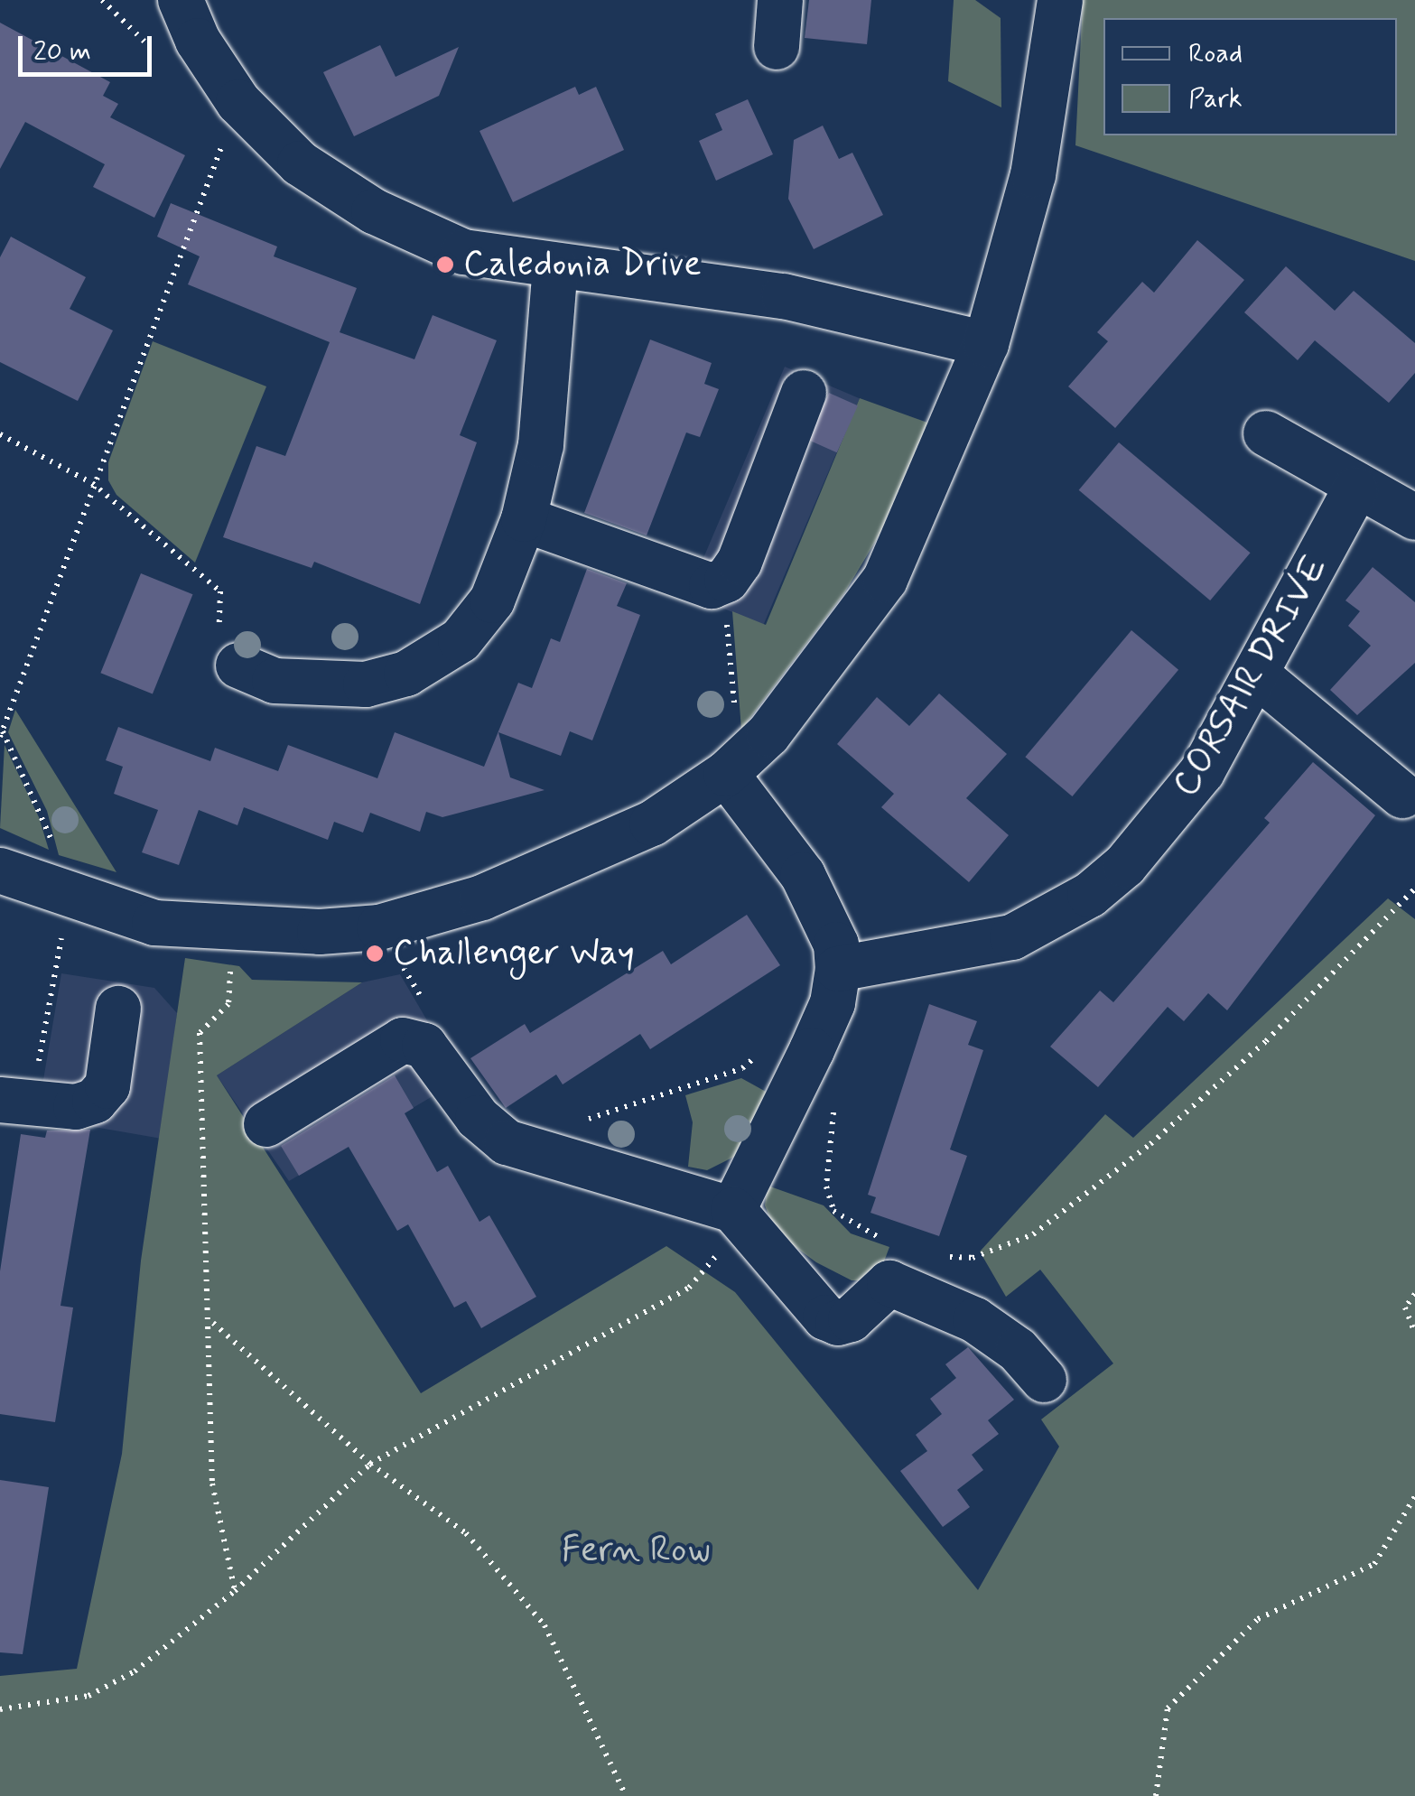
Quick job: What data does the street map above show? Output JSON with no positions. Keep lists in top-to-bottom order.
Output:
{
  "streets": {
    "street": ["CORSAIR DRIVE"]
  },
  "parks": ["Fern Row"],
  "places": ["Caledonia Drive", "Challenger Way"],
  "legend": ["Road", "Park"],
  "scale_bar": "20 m"
}
